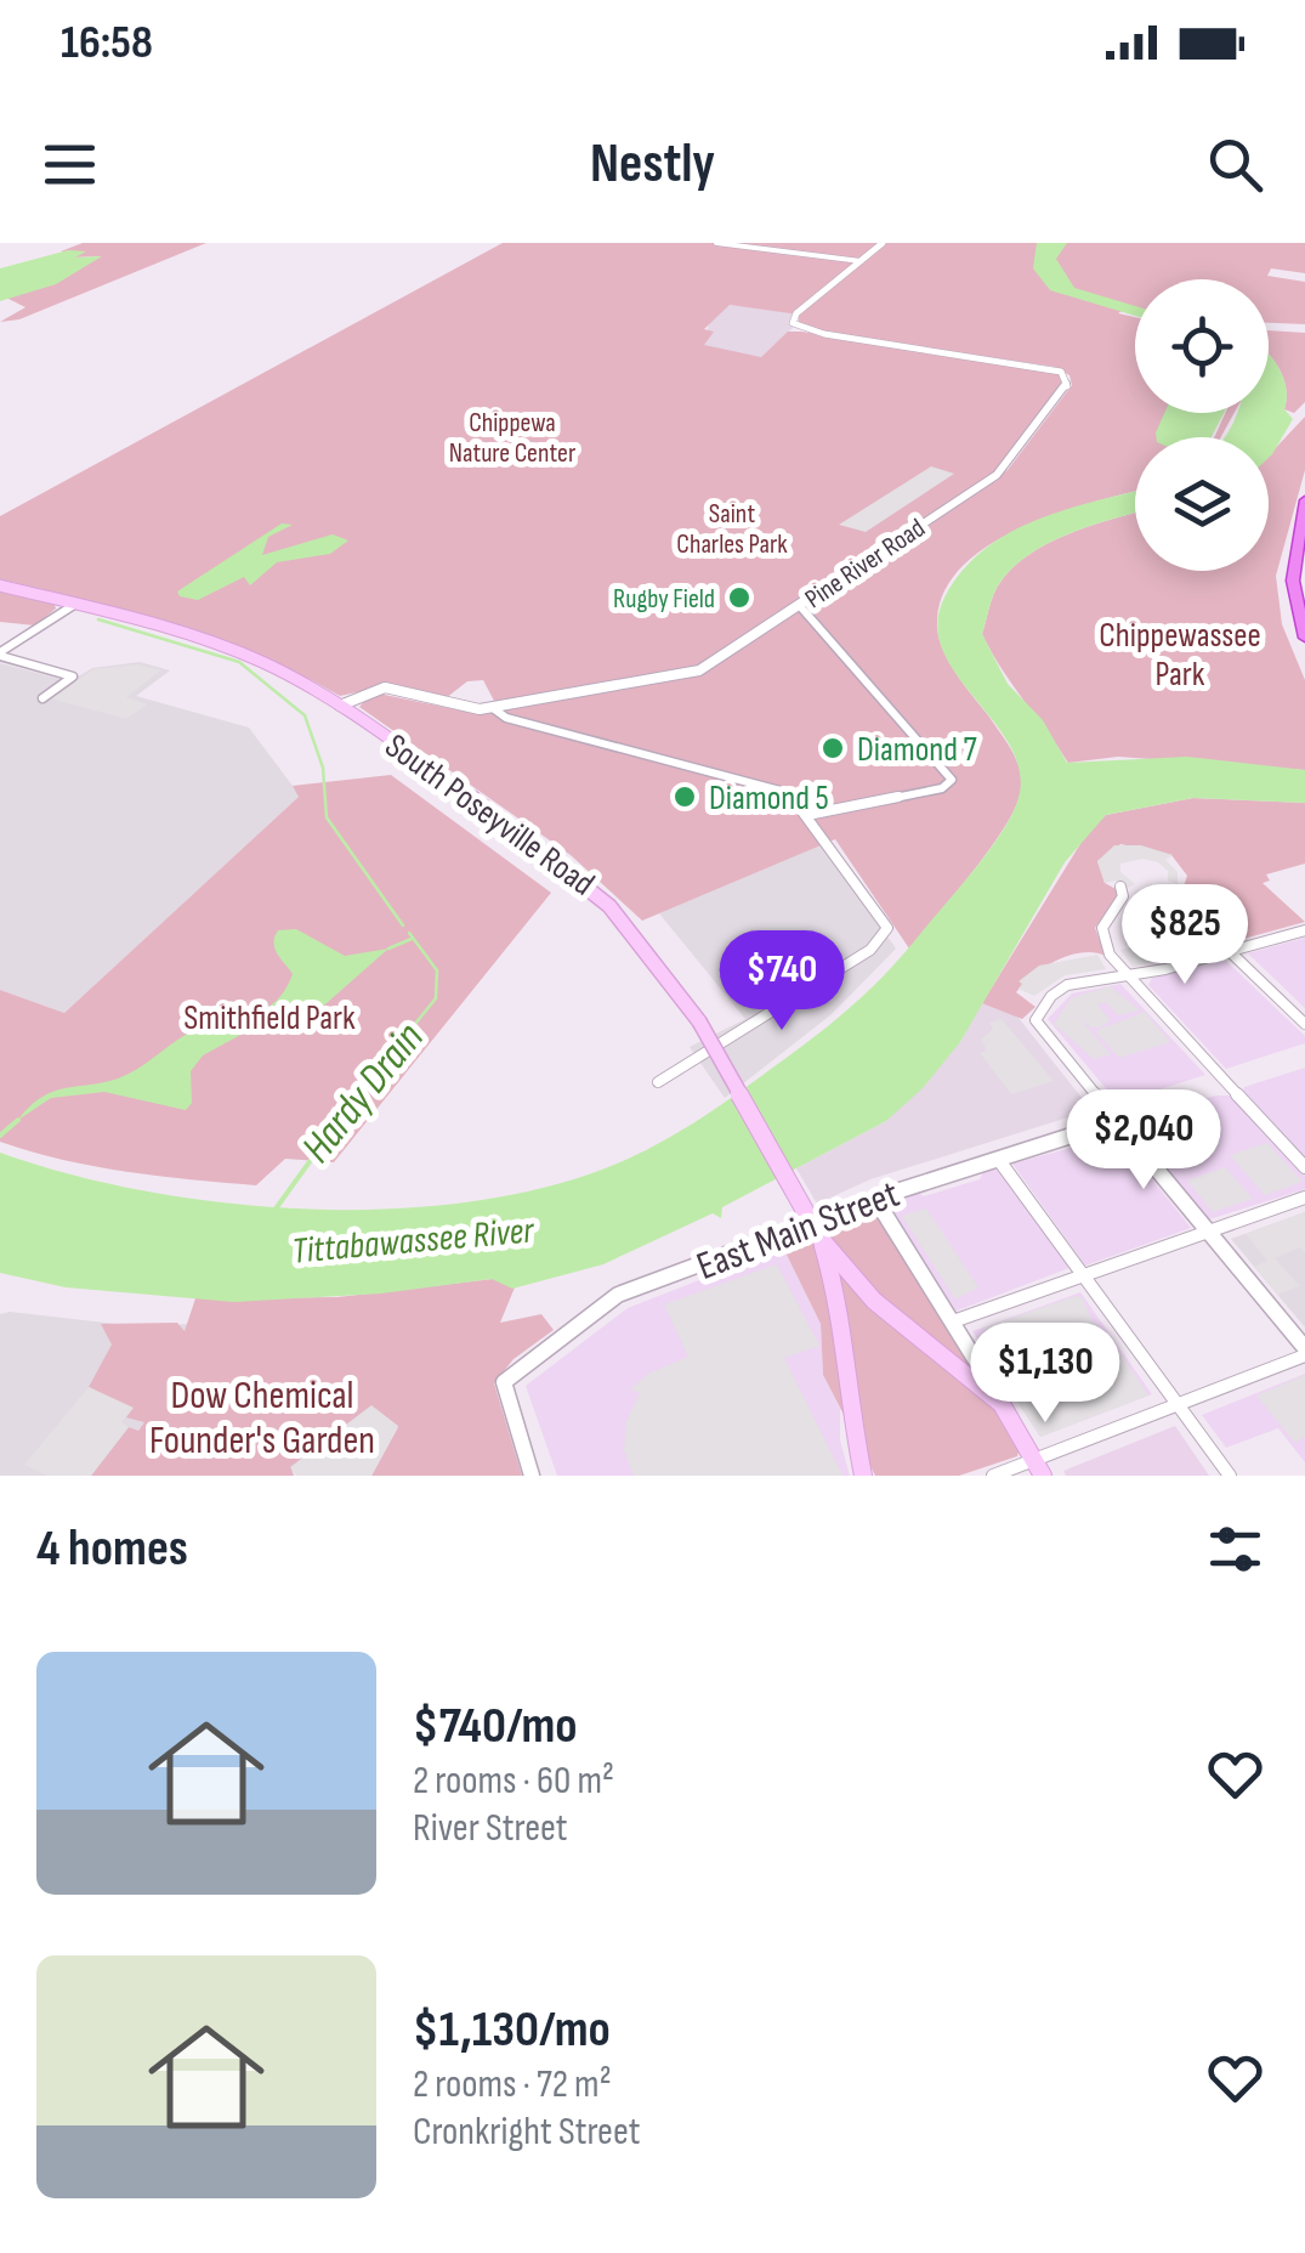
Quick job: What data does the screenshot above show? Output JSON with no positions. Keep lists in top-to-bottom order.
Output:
{
  "streets": {
    "main road": ["South Poseyville Road"],
    "street": ["Pine River Road", "East Main Street"]
  },
  "crossings": [
    ["Pine River Road", "South Poseyville Road"]
  ],
  "water": ["Hardy Drain", "Tittabawassee River"],
  "parks": [
    "Chippewa Nature Center",
    "Saint Charles Park",
    "Chippewassee Park",
    "Smithfield Park",
    "Dow Chemical Founder's Garden"
  ],
  "places": ["Rugby Field", "Diamond 7", "Diamond 5"],
  "page": {
    "status": "16:58",
    "header": "Nestly",
    "price": [
      "$825",
      "$740",
      "$2,040",
      "$1,130"
    ],
    "heading": "4 homes",
    "list": [
      {
        "name": "$740/mo",
        "note": "2 rooms · 60 m² · River Street"
      },
      {
        "name": "$1,130/mo",
        "note": "2 rooms · 72 m² · Cronkright Street"
      }
    ]
  }
}
